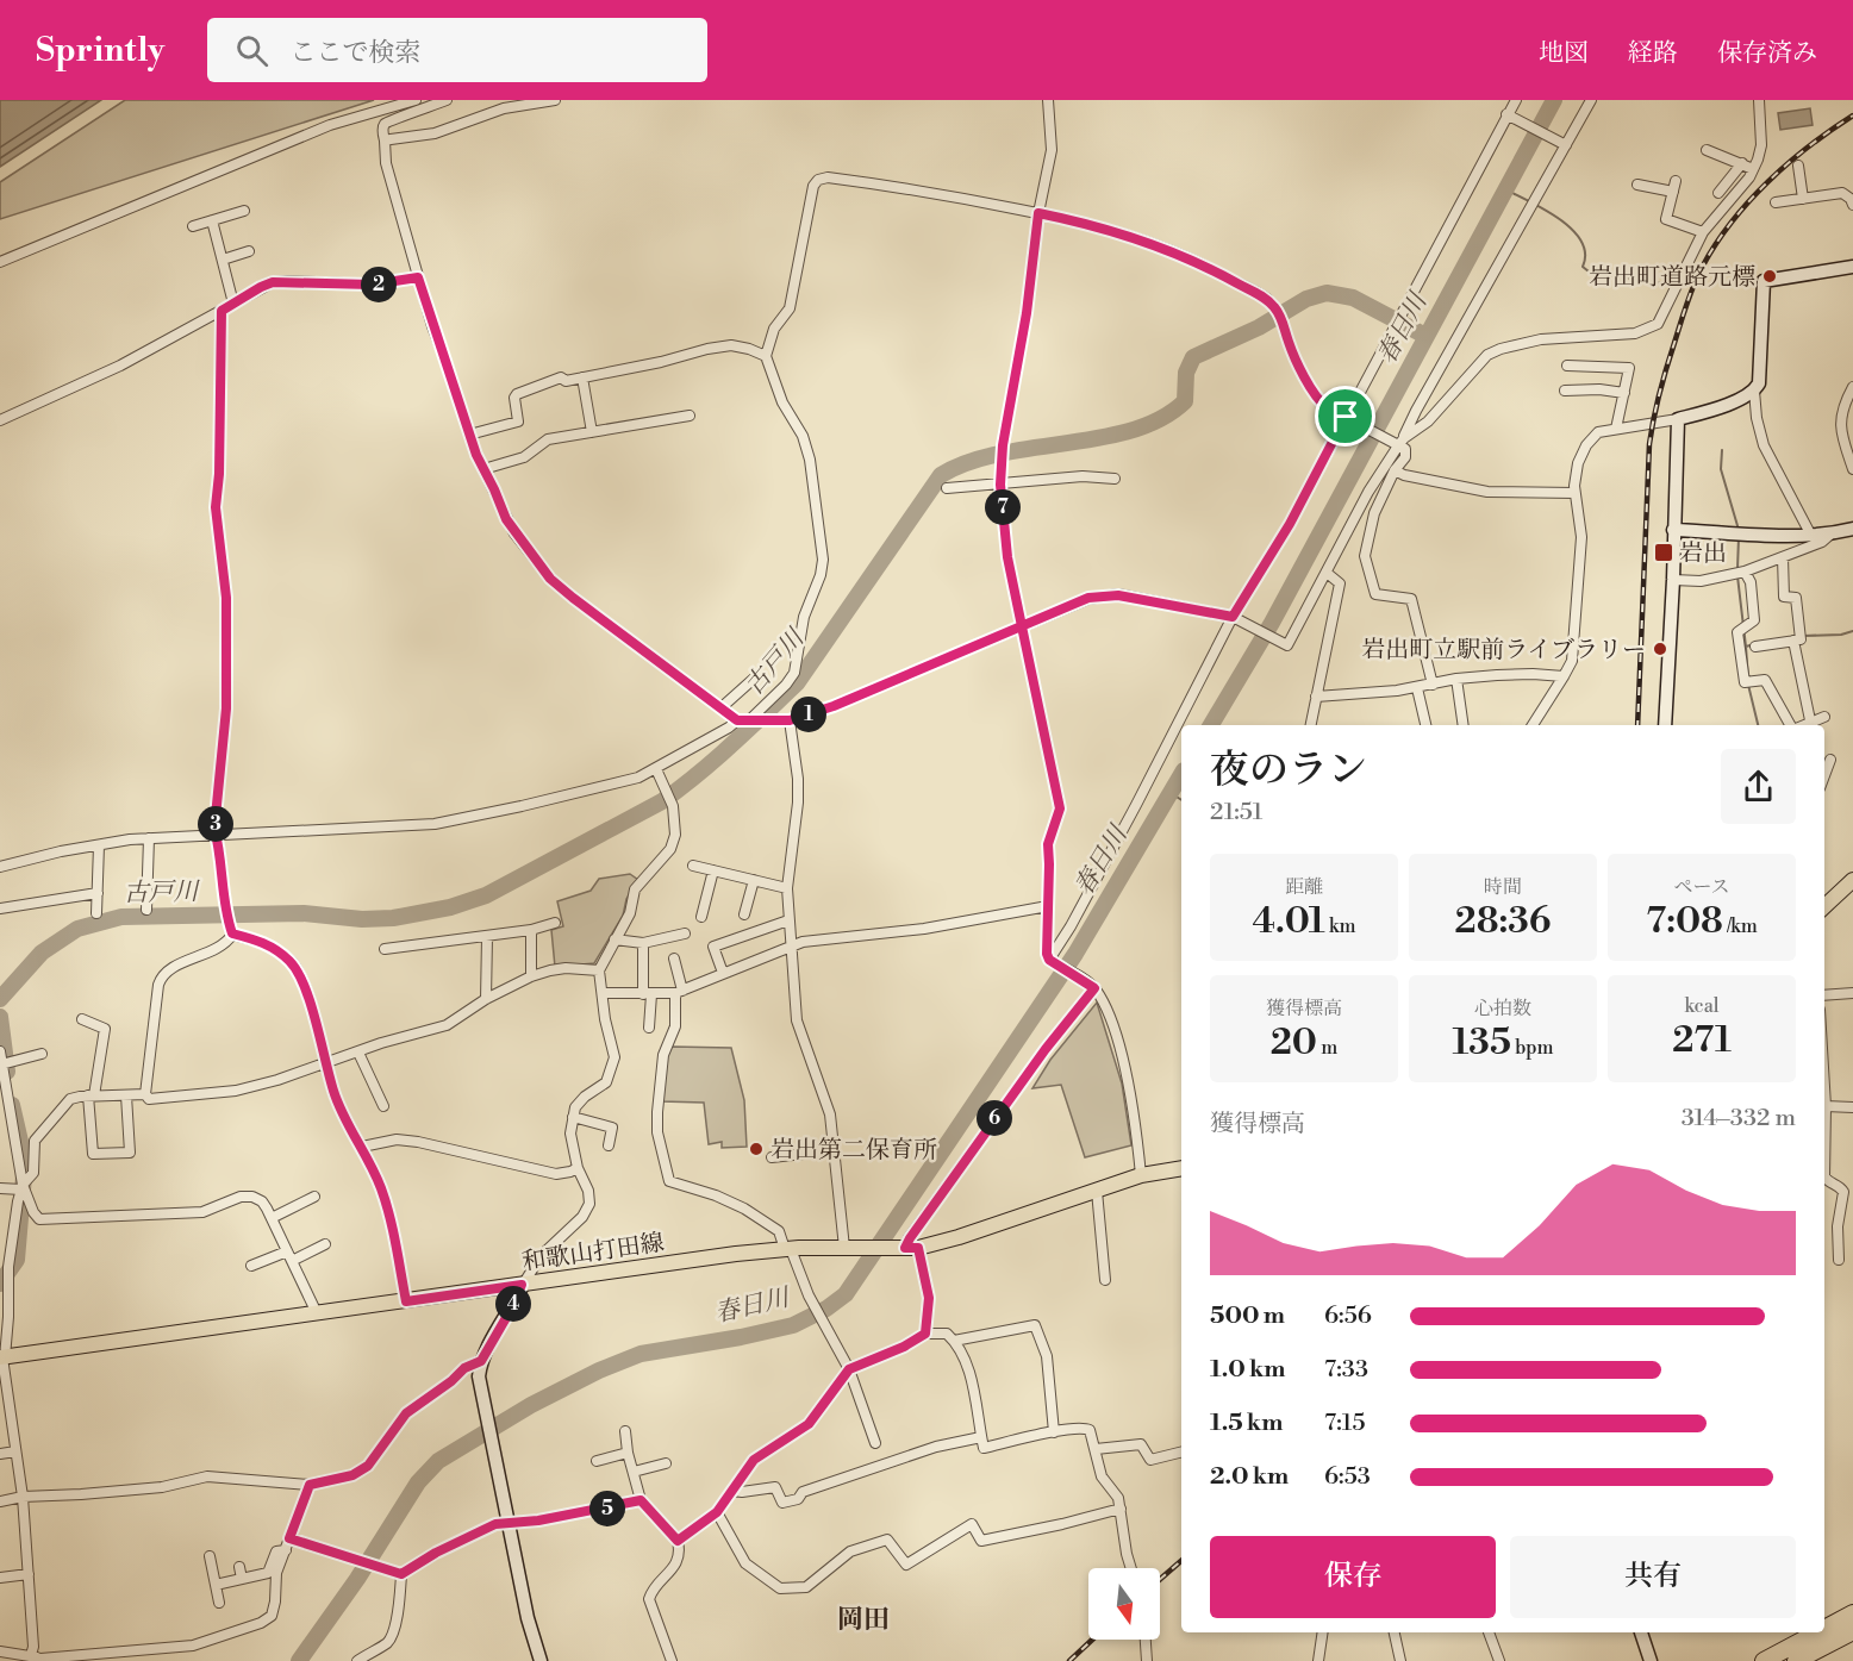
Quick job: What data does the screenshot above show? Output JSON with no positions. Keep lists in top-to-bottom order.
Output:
{
  "streets": {
    "main road": ["和歌山打田線"]
  },
  "districts": ["岡田"],
  "water": ["春日川", "古戸川"],
  "places": {
    "other": ["岩出町道路元標", "岩出町立駅前ライブラリー", "岩出第二保育所"],
    "transit": ["岩出"]
  },
  "north": "bottom",
  "page": {
    "header": "Sprintly",
    "search": "ここで検索",
    "nav": ["地図", "経路", "保存済み"],
    "pins": [
      "2",
      "7",
      "1",
      "3",
      "6",
      "4",
      "5"
    ],
    "heading": ["夜のラン", "21:51"],
    "stats": [
      ["距離", "4.01 km"],
      ["時間", "28:36"],
      ["ペース", "7:08 /km"],
      ["獲得標高", "20 m"],
      ["心拍数", "135 bpm"],
      ["kcal", "271"]
    ],
    "chart": ["獲得標高", "314–332 m"],
    "list": [
      {
        "name": "500 m",
        "note": "6:56"
      },
      {
        "name": "1.0 km",
        "note": "7:33"
      },
      {
        "name": "1.5 km",
        "note": "7:15"
      },
      {
        "name": "2.0 km",
        "note": "6:53"
      }
    ],
    "buttons": ["保存", "共有"]
  }
}
